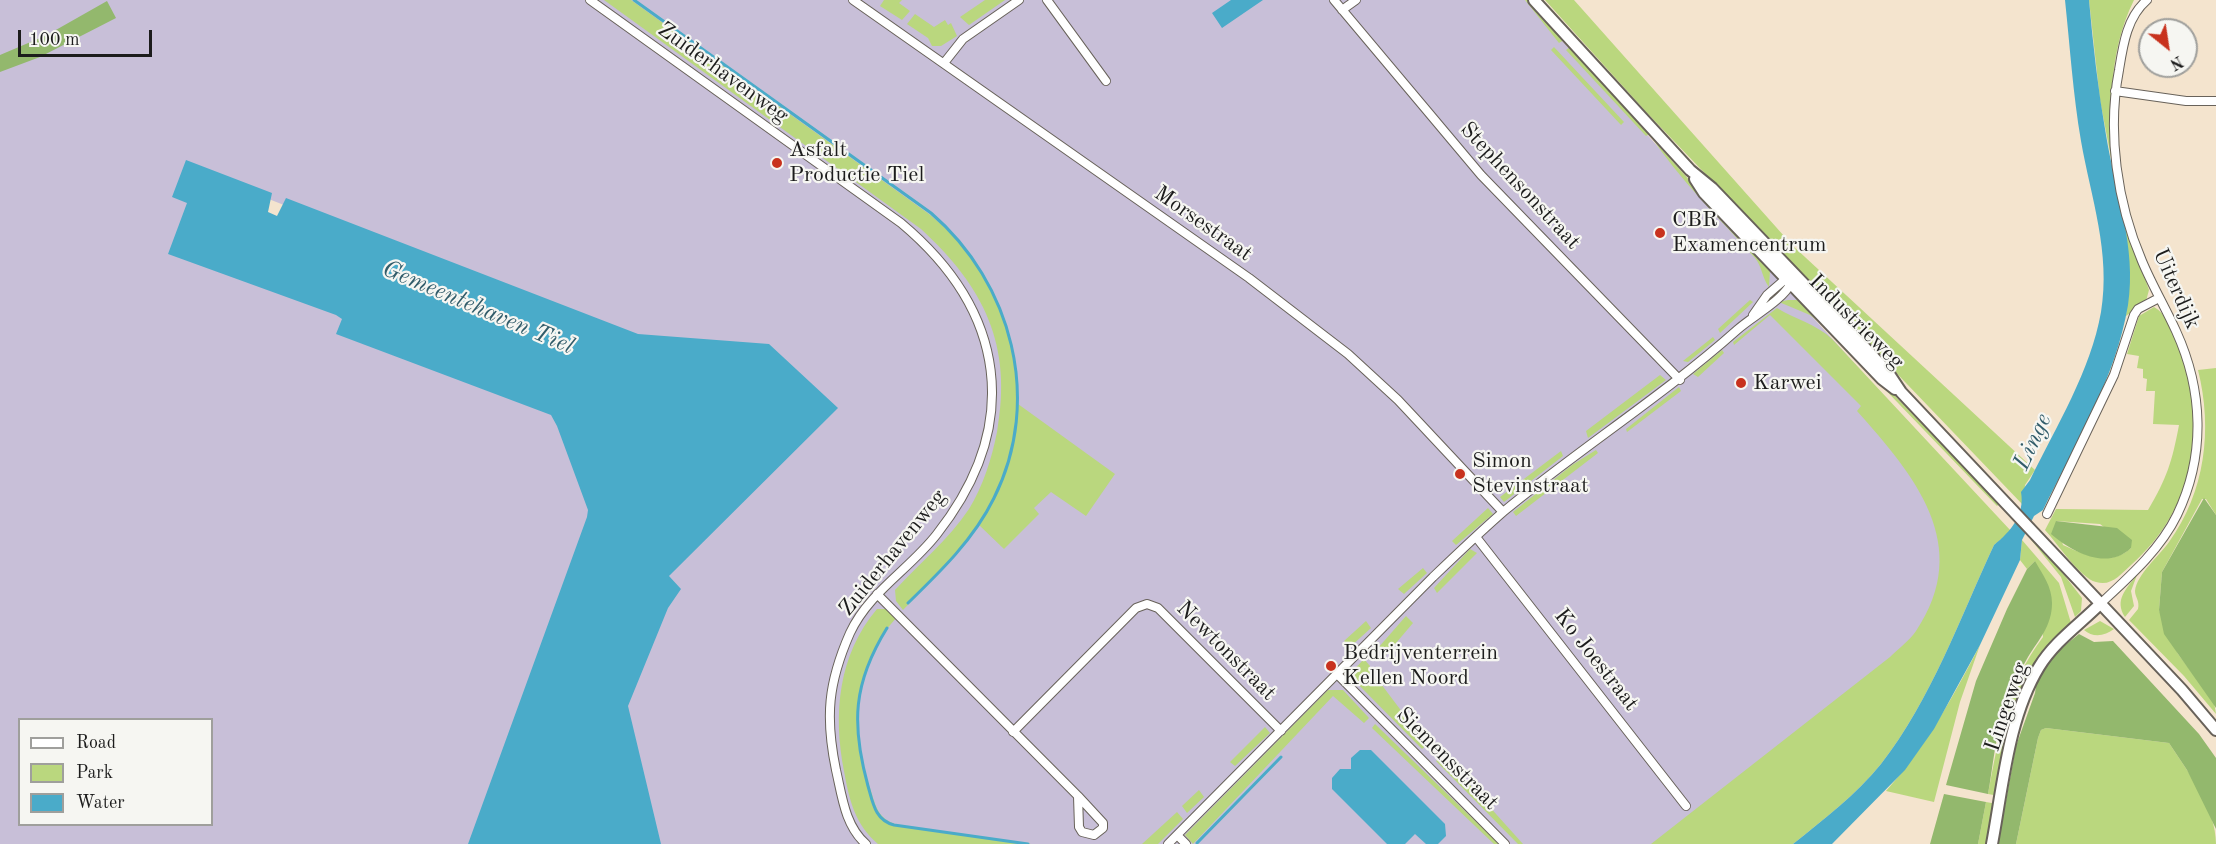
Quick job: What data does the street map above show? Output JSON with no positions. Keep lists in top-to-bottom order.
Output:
{
  "streets": {
    "main road": ["Industrieweg", "Lingeweg"],
    "street": [
      "Zuiderhavenweg",
      "Stephensonstraat",
      "Morsestraat",
      "Uiterdijk",
      "Newtonstraat",
      "Ko Joestraat",
      "Siemensstraat"
    ]
  },
  "crossings": [
    ["Uiterdijk", "Industrieweg"],
    ["Uiterdijk", "Lingeweg"],
    ["Industrieweg", "Lingeweg"]
  ],
  "water": ["Gemeentehaven Tiel", "Linge"],
  "places": [
    "Asfalt Productie Tiel",
    "CBR Examencentrum",
    "Karwei",
    "Simon Stevinstraat",
    "Bedrijventerrein Kellen Noord"
  ],
  "legend": ["Road", "Park", "Water"],
  "scale_bar": "100 m",
  "north": "bottom right"
}
